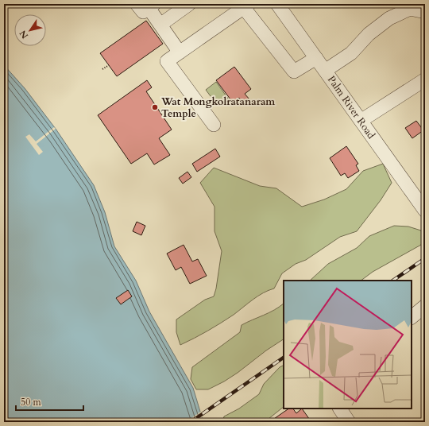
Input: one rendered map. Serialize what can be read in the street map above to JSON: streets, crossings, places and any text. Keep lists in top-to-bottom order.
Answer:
{
  "streets": {
    "street": ["Palm River Road"]
  },
  "places": ["Wat Mongkolratanaram Temple"],
  "scale_bar": "50 m",
  "north": "bottom left"
}
